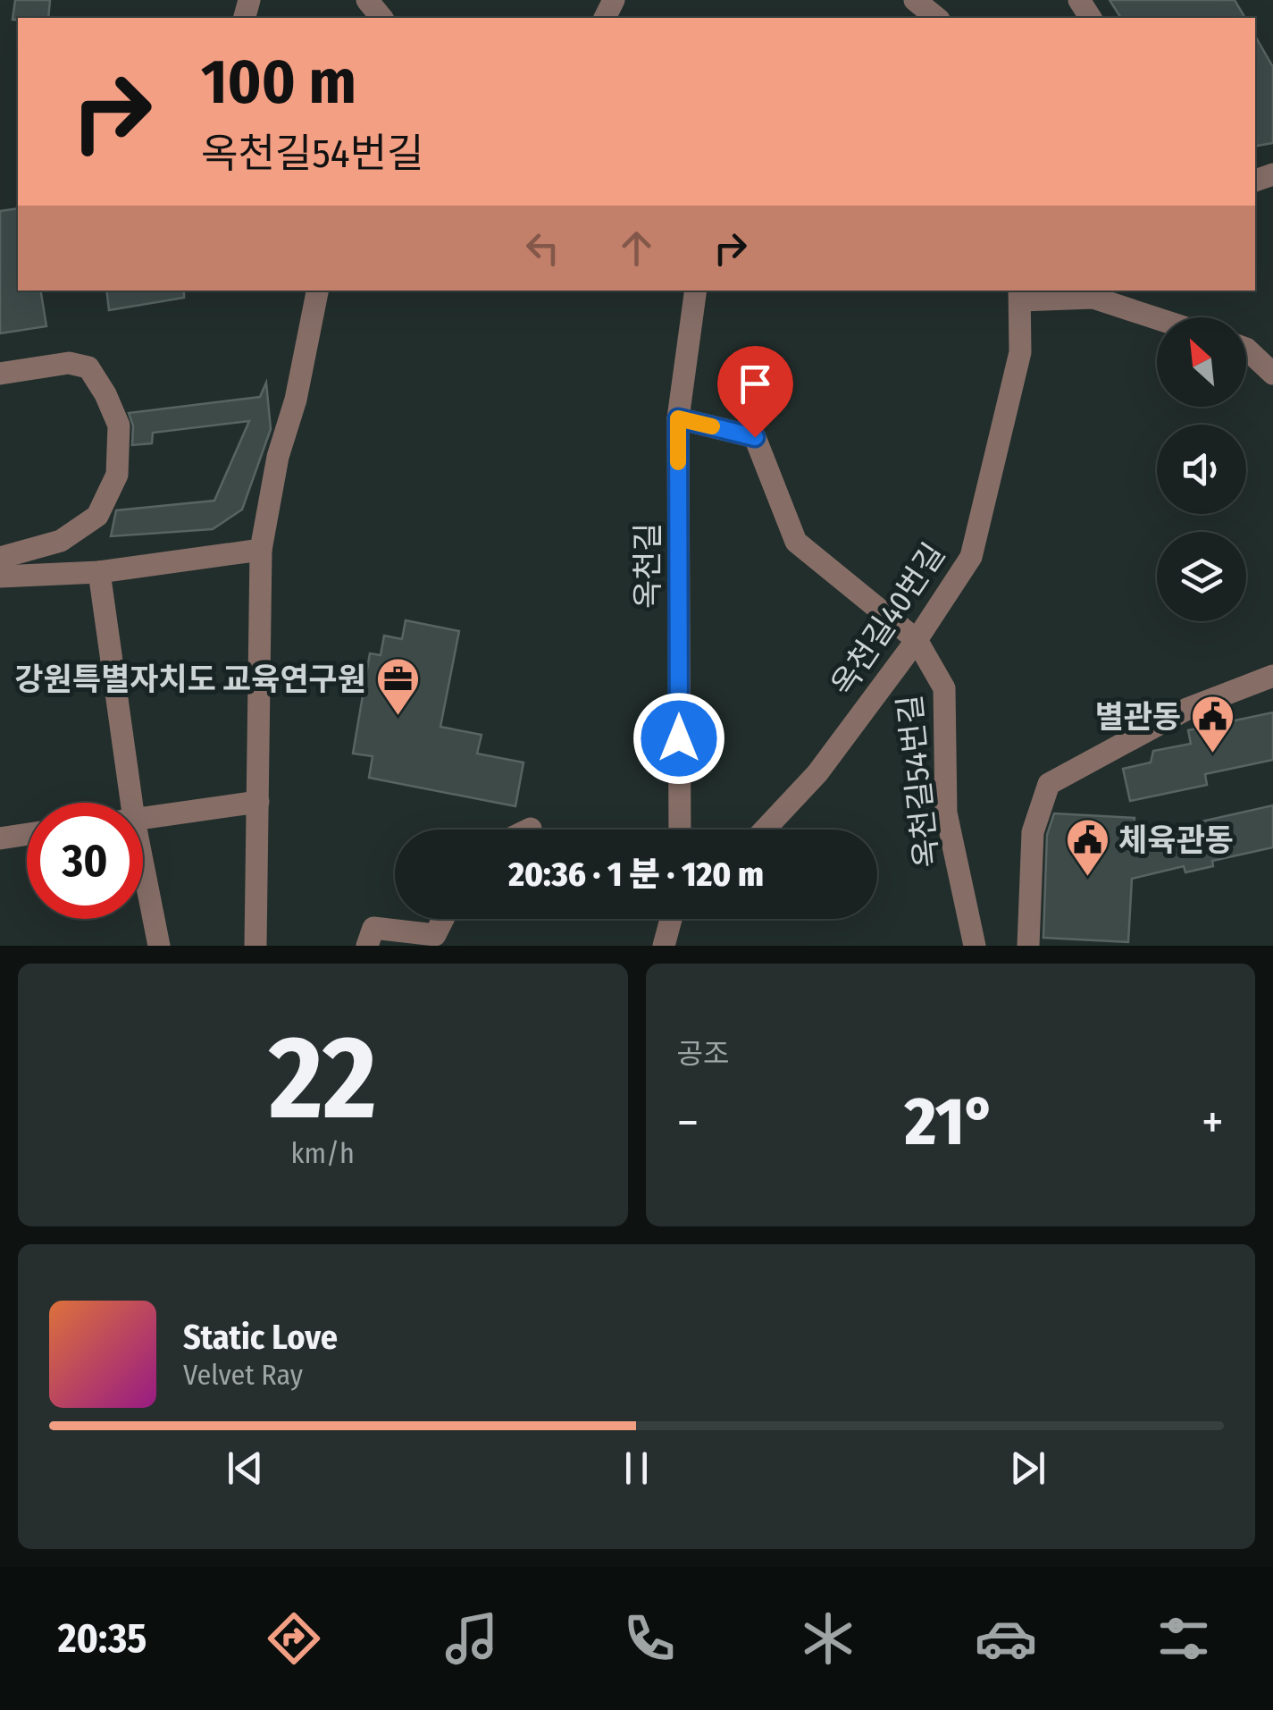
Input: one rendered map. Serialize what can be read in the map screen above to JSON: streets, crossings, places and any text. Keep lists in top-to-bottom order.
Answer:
{
  "streets": {
    "street": ["옥천길", "옥천길40번길", "옥천길54번길"]
  },
  "crossings": [
    ["옥천길", "옥천길54번길"],
    ["옥천길40번길", "옥천길54번길"]
  ],
  "places": {
    "office": ["강원특별자치도 교육연구원"],
    "public building": ["별관동", "체육관동"]
  },
  "north": "top left",
  "page": {
    "turn": ["100 m", "옥천길54번길"],
    "limit": "30",
    "trip": "20:36 · 1 분 · 120 m",
    "tile": [
      ["22", "km/h"],
      "공조"
    ],
    "heat": ["−", "21°", "+"],
    "song": ["Static Love", "Velvet Ray"],
    "tabs": "20:35"
  }
}
